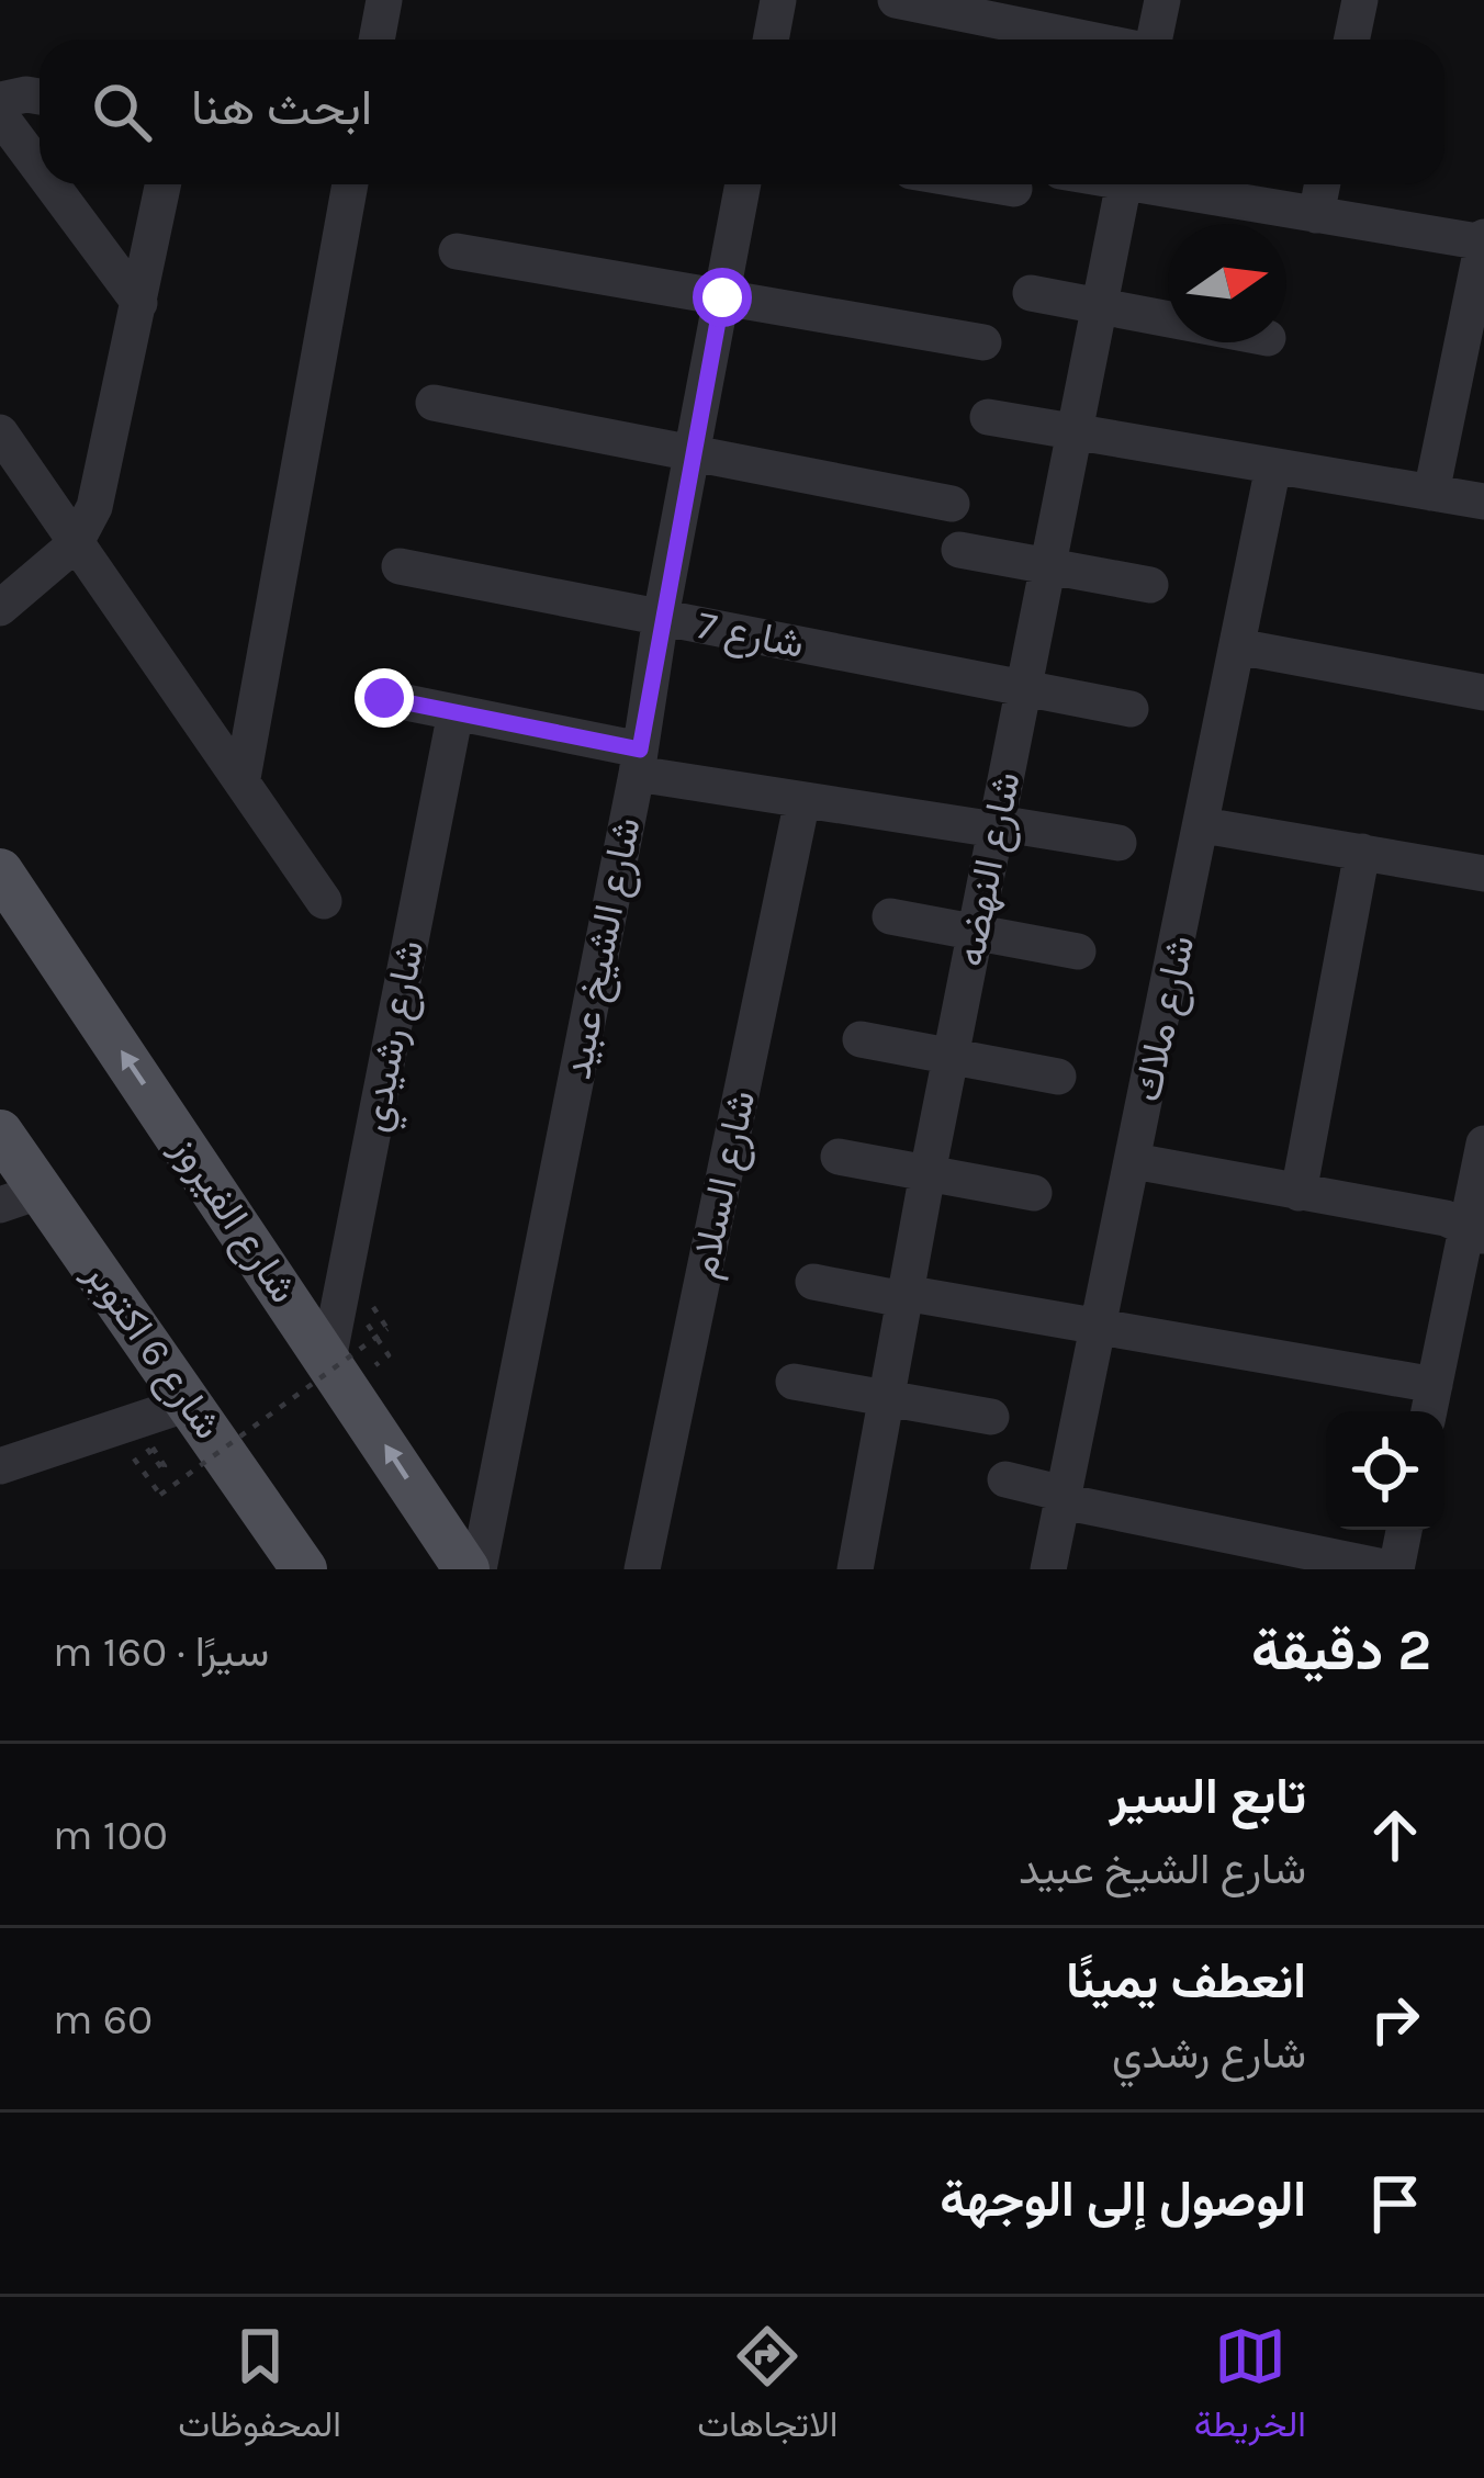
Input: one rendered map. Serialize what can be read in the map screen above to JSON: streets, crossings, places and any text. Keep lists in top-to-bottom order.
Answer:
{
  "streets": {
    "main road": ["شارع الفيروز", "شارع 6 اكتوبر"],
    "street": [
      "شارع 7",
      "شارع النهضه",
      "شارع الشيخ عبيد",
      "شارع ملاك",
      "شارع رشيدي",
      "شارع السلام"
    ]
  },
  "crossings": [
    ["شارع 7", "شارع النهضه"],
    ["شارع 7", "شارع الشيخ عبيد"],
    ["شارع رشيدي", "شارع الفيروز"]
  ],
  "one_way": ["شارع الفيروز"],
  "north": "right",
  "page": {
    "search": "ابحث هنا",
    "heading": ["2 دقيقة", "سيرًا · 160 m"],
    "list": [
      ["تابع السير", "شارع الشيخ عبيد", "100 m"],
      ["انعطف يمينًا", "شارع رشدي", "60 m"],
      "الوصول إلى الوجهة"
    ],
    "nav": ["الخريطة", "الاتجاهات", "المحفوظات"]
  }
}
